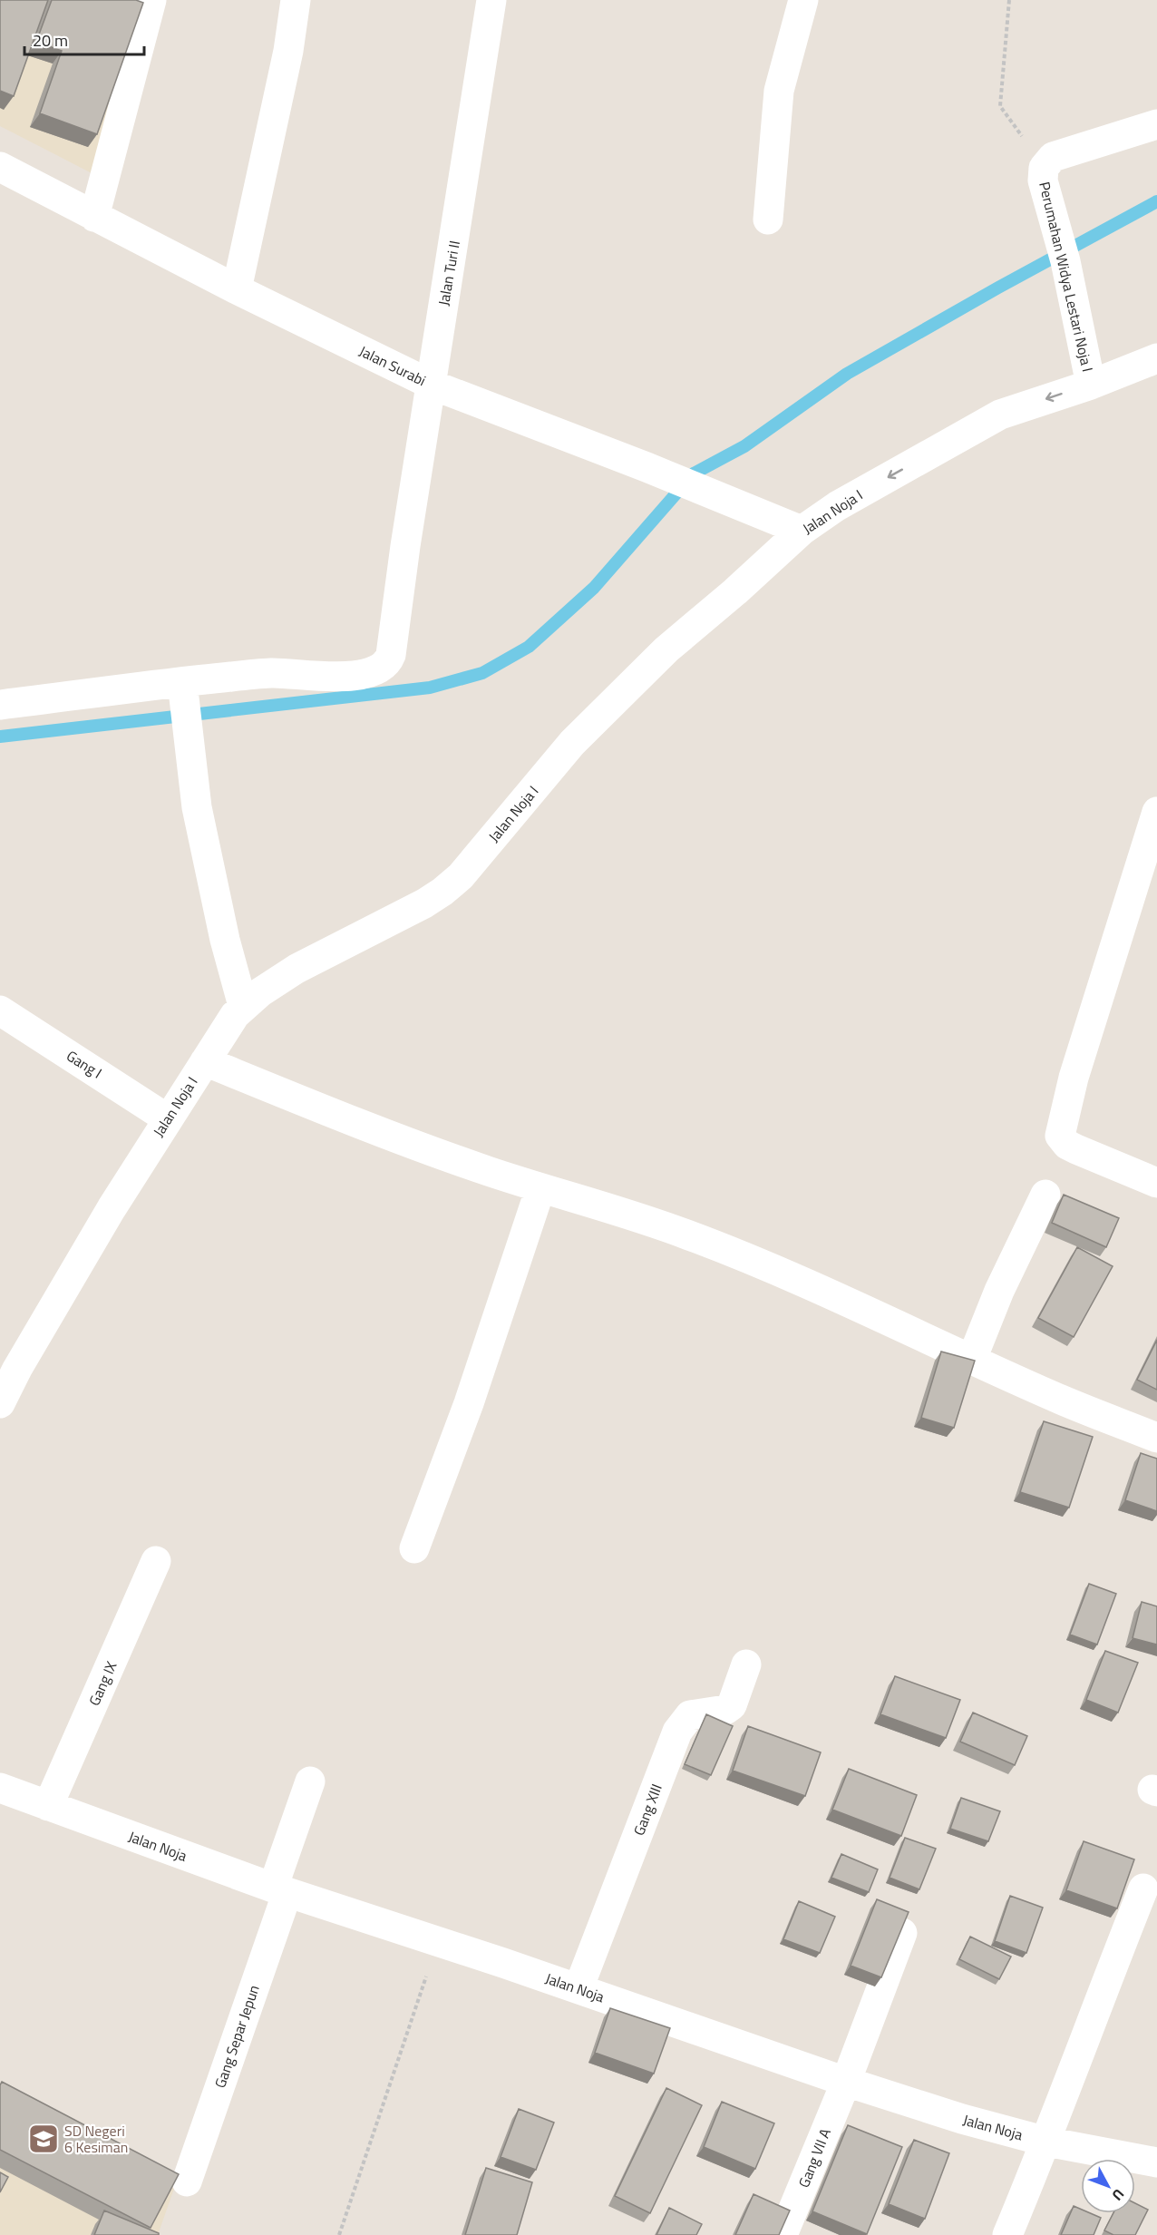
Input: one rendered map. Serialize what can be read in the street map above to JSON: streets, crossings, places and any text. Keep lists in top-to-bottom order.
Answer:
{
  "streets": {
    "street": [
      "Jalan Turi II",
      "Perumahan Widya Lestari Noja I",
      "Jalan Surabi",
      "Jalan Noja I",
      "Gang I",
      "Gang IX",
      "Gang XIII",
      "Jalan Noja",
      "Gang Separ Jepun",
      "Gang VII A"
    ]
  },
  "crossings": [
    ["Jalan Turi II", "Jalan Surabi"],
    ["Perumahan Widya Lestari Noja I", "Jalan Noja I"],
    ["Jalan Surabi", "Jalan Noja I"],
    ["Jalan Noja I", "Gang I"],
    ["Gang IX", "Jalan Noja"],
    ["Gang XIII", "Jalan Noja"],
    ["Jalan Noja", "Gang Separ Jepun"],
    ["Jalan Noja", "Gang VII A"]
  ],
  "places": {
    "school or university": ["SD Negeri 6 Kesiman"]
  },
  "scale_bar": "20 m",
  "north": "bottom right"
}
